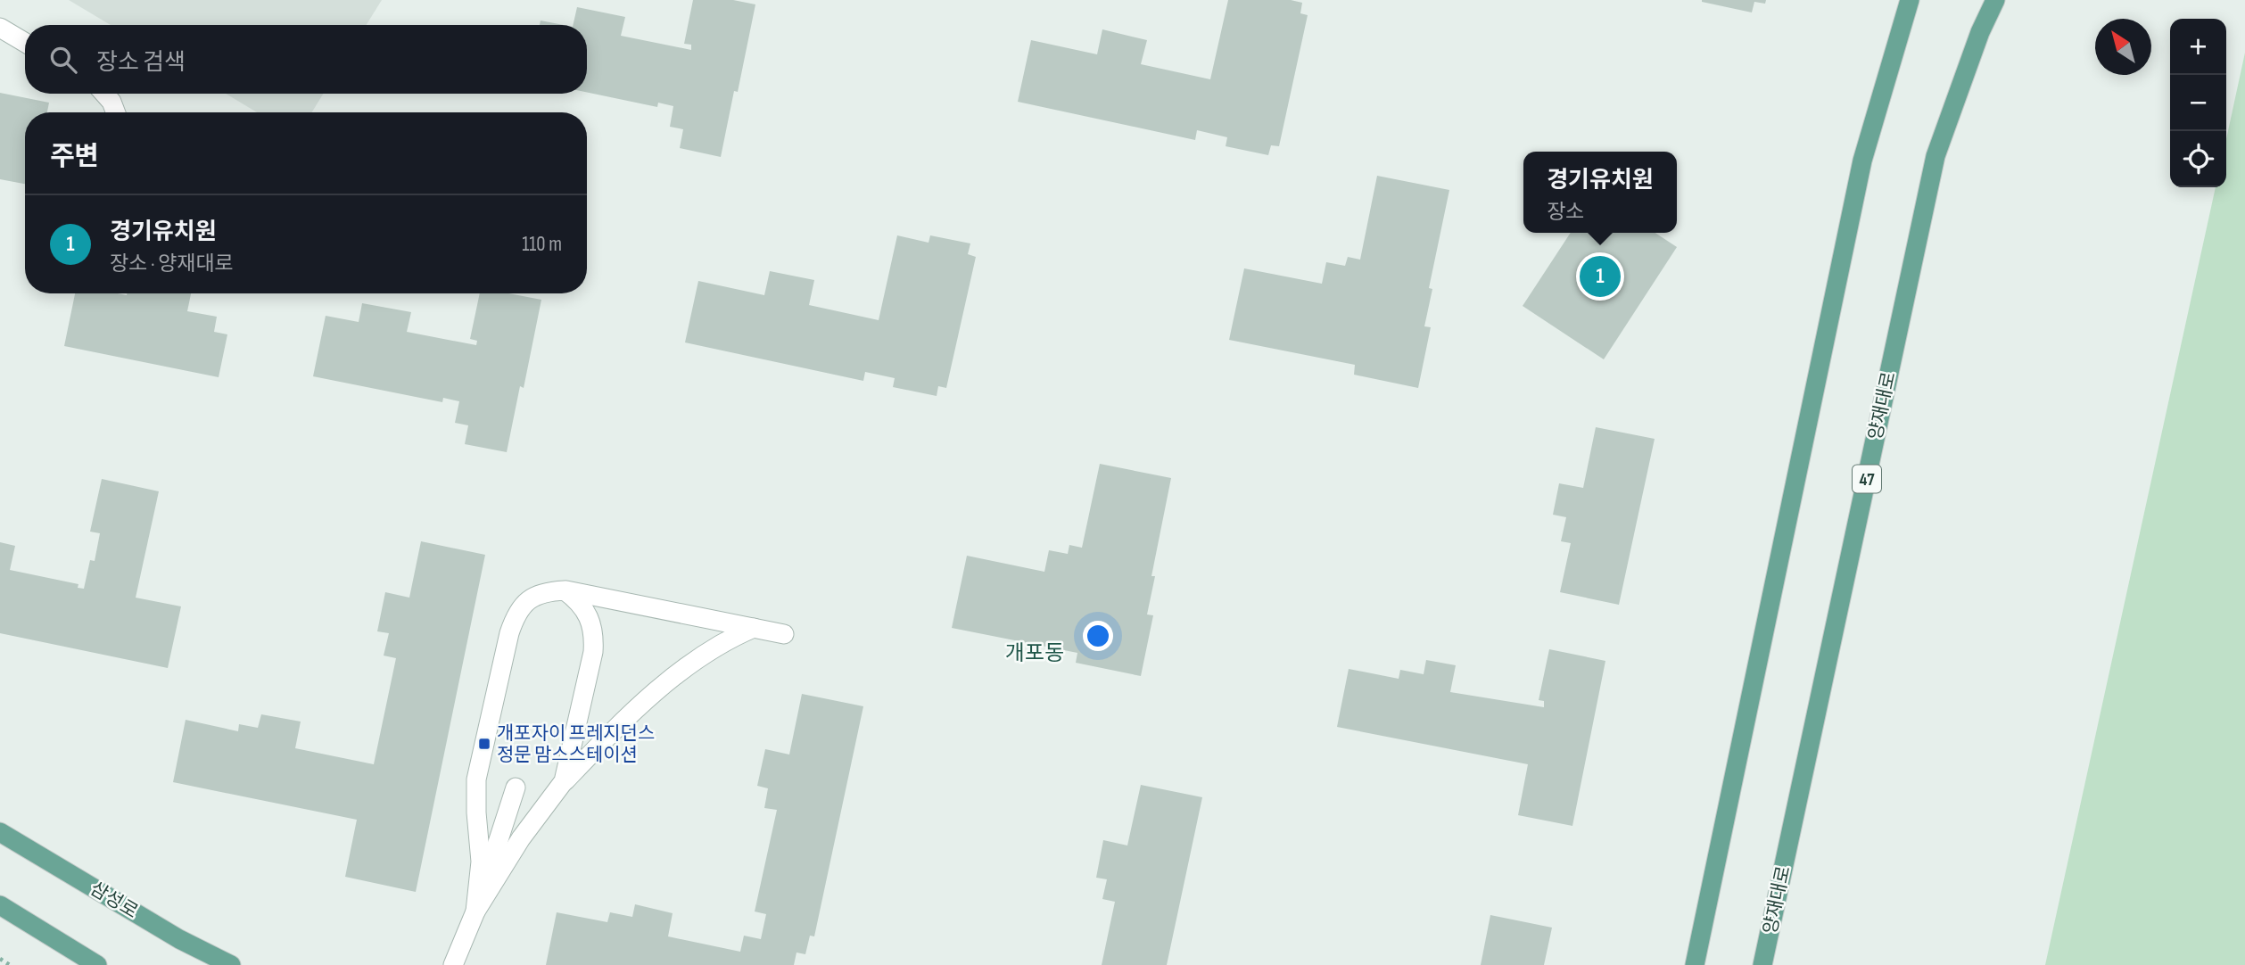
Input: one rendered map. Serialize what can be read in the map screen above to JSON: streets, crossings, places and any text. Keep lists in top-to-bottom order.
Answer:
{
  "streets": {
    "main road": ["양재대로", "47", "삼성로"]
  },
  "districts": ["개포동"],
  "places": {
    "transit": ["개포자이 프레지던스 정문 맘스스테이션"]
  },
  "north": "top left",
  "page": {
    "map_buttons": ["+", "−"],
    "search": "장소 검색",
    "heading": "주변",
    "popup": ["경기유치원", "장소"],
    "list": [
      {
        "mark": "1",
        "name": "경기유치원",
        "note": "장소 · 양재대로",
        "value": "110 m"
      }
    ],
    "pins": "1"
  }
}
